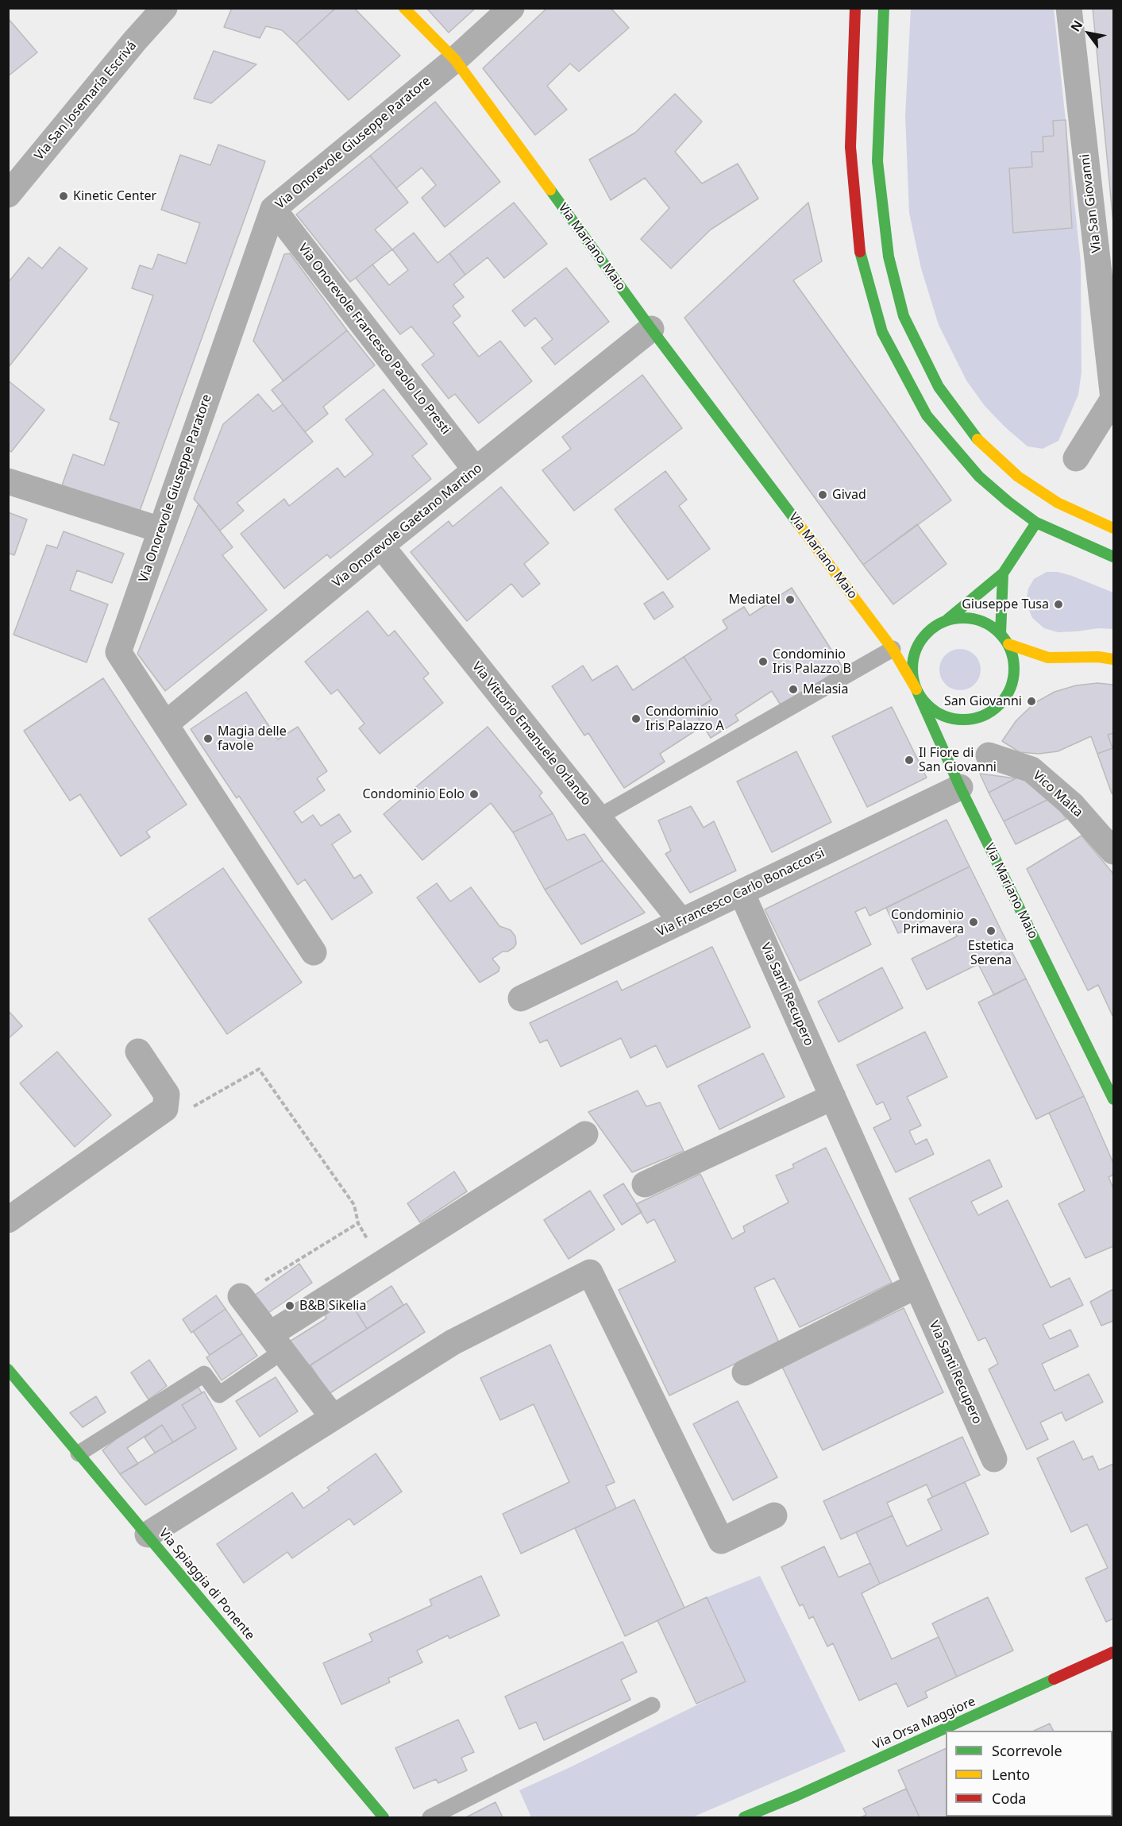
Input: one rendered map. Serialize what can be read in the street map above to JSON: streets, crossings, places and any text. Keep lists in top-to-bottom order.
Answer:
{
  "streets": {
    "street": [
      "Via San Josemaría Escrivá",
      "Via Onorevole Giuseppe Paratore",
      "Via San Giovanni",
      "Via Mariano Maio",
      "Via Onorevole Francesco Paolo Lo Presti",
      "Via Onorevole Gaetano Martino",
      "Via Vittorio Emanuele Orlando",
      "Vico Malta",
      "Via Francesco Carlo Bonaccorsi",
      "Via Santi Recupero",
      "Via Spiaggia di Ponente",
      "Via Orsa Maggiore"
    ]
  },
  "crossings": [
    ["Via Onorevole Giuseppe Paratore", "Via Mariano Maio"],
    ["Via Onorevole Giuseppe Paratore", "Via Onorevole Francesco Paolo Lo Presti"],
    ["Via Onorevole Giuseppe Paratore", "Via Onorevole Gaetano Martino"],
    ["Via Mariano Maio", "Via Onorevole Gaetano Martino"],
    ["Via Mariano Maio", "Via Francesco Carlo Bonaccorsi"],
    ["Via Onorevole Francesco Paolo Lo Presti", "Via Onorevole Gaetano Martino"],
    ["Via Onorevole Gaetano Martino", "Via Vittorio Emanuele Orlando"],
    ["Via Vittorio Emanuele Orlando", "Via Francesco Carlo Bonaccorsi"],
    ["Via Francesco Carlo Bonaccorsi", "Via Santi Recupero"]
  ],
  "places": [
    "Kinetic Center",
    "Givad",
    "Mediatel",
    "Giuseppe Tusa",
    "Condominio Iris Palazzo B",
    "Melasia",
    "San Giovanni",
    "Condominio Iris Palazzo A",
    "Magia delle favole",
    "Il Fiore di San Giovanni",
    "Condominio Eolo",
    "Condominio Primavera",
    "Estetica Serena",
    "B&B Sikelia"
  ],
  "legend": ["Scorrevole", "Lento", "Coda"],
  "north": "top left"
}
